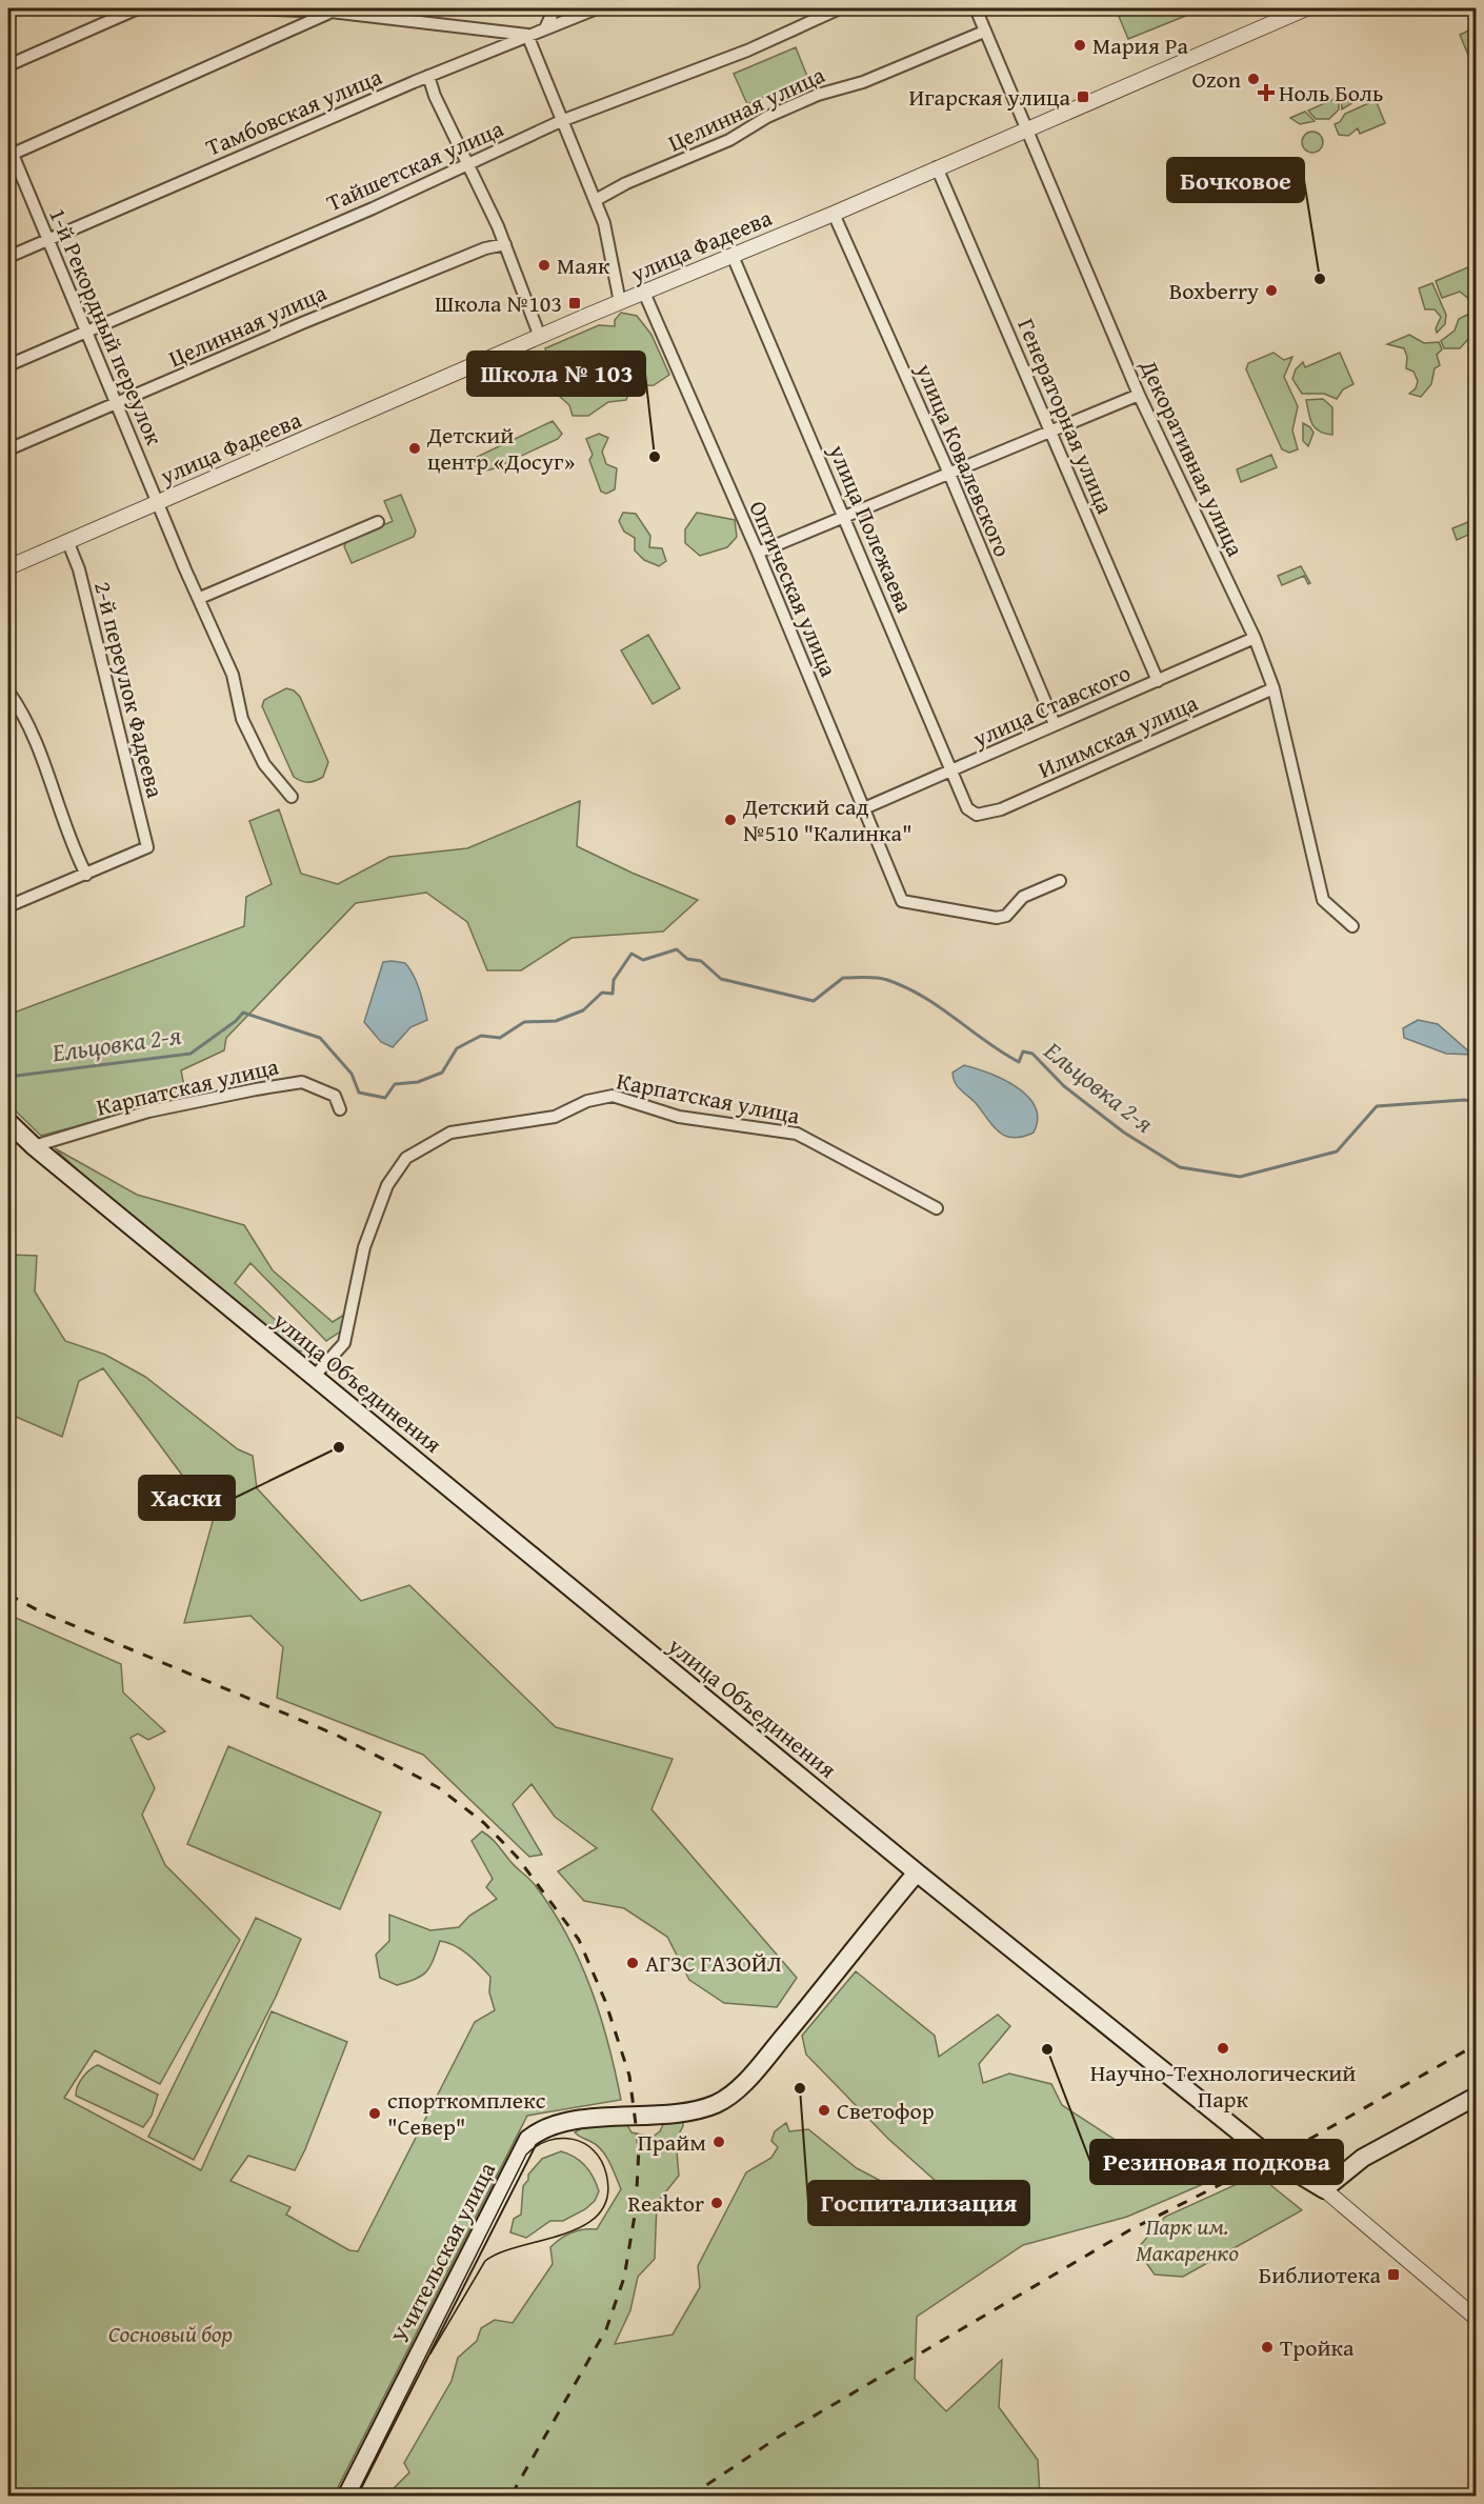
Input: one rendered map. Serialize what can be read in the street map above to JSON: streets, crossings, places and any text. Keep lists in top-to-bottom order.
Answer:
{
  "streets": {
    "main road": ["улица Объединения", "Учительская улица"],
    "street": [
      "Целинная улица",
      "Тамбовская улица",
      "Тайшетская улица",
      "улица Фадеева",
      "1-й Рекордный переулок",
      "Генераторная улица",
      "Декоративная улица",
      "улица Ковалевского",
      "улица Полежаева",
      "Оптическая улица",
      "2-й переулок Фадеева",
      "улица Ставского",
      "Илимская улица",
      "Карпатская улица"
    ]
  },
  "crossings": [
    ["Целинная улица", "1-й Рекордный переулок"],
    ["Целинная улица", "Декоративная улица"],
    ["Тамбовская улица", "1-й Рекордный переулок"],
    ["Тайшетская улица", "1-й Рекордный переулок"],
    ["улица Фадеева", "1-й Рекордный переулок"],
    ["улица Фадеева", "Генераторная улица"],
    ["улица Фадеева", "Декоративная улица"],
    ["улица Фадеева", "улица Ковалевского"],
    ["улица Фадеева", "улица Полежаева"],
    ["улица Фадеева", "Оптическая улица"],
    ["улица Фадеева", "2-й переулок Фадеева"],
    ["Генераторная улица", "улица Ставского"],
    ["Декоративная улица", "улица Ставского"],
    ["Декоративная улица", "Илимская улица"],
    ["улица Ковалевского", "улица Ставского"],
    ["улица Полежаева", "улица Ставского"],
    ["улица Полежаева", "Илимская улица"],
    ["Оптическая улица", "улица Ставского"],
    ["Карпатская улица", "улица Объединения"],
    ["улица Объединения", "Учительская улица"]
  ],
  "water": ["Ельцовка 2-я"],
  "parks": ["Парк им. Макаренко", "Сосновый бор"],
  "places": {
    "other": [
      "Мария Ра",
      "Ozon",
      "Маяк",
      "Бочковое",
      "Boxberry",
      "Детский центр «Досуг»",
      "Школа № 103",
      "Детский сад №510 \"Калинка\"",
      "Хаски",
      "АГЗС ГАЗОЙЛ",
      "Научно-Технологический Парк",
      "Резиновая подкова",
      "Госпитализация",
      "Светофор",
      "спорткомплекс \"Север\"",
      "Прайм",
      "Reaktor",
      "Тройка"
    ],
    "health": ["Ноль Боль"],
    "transit": ["Игарская улица", "Школа №103", "Библиотека"]
  }
}
